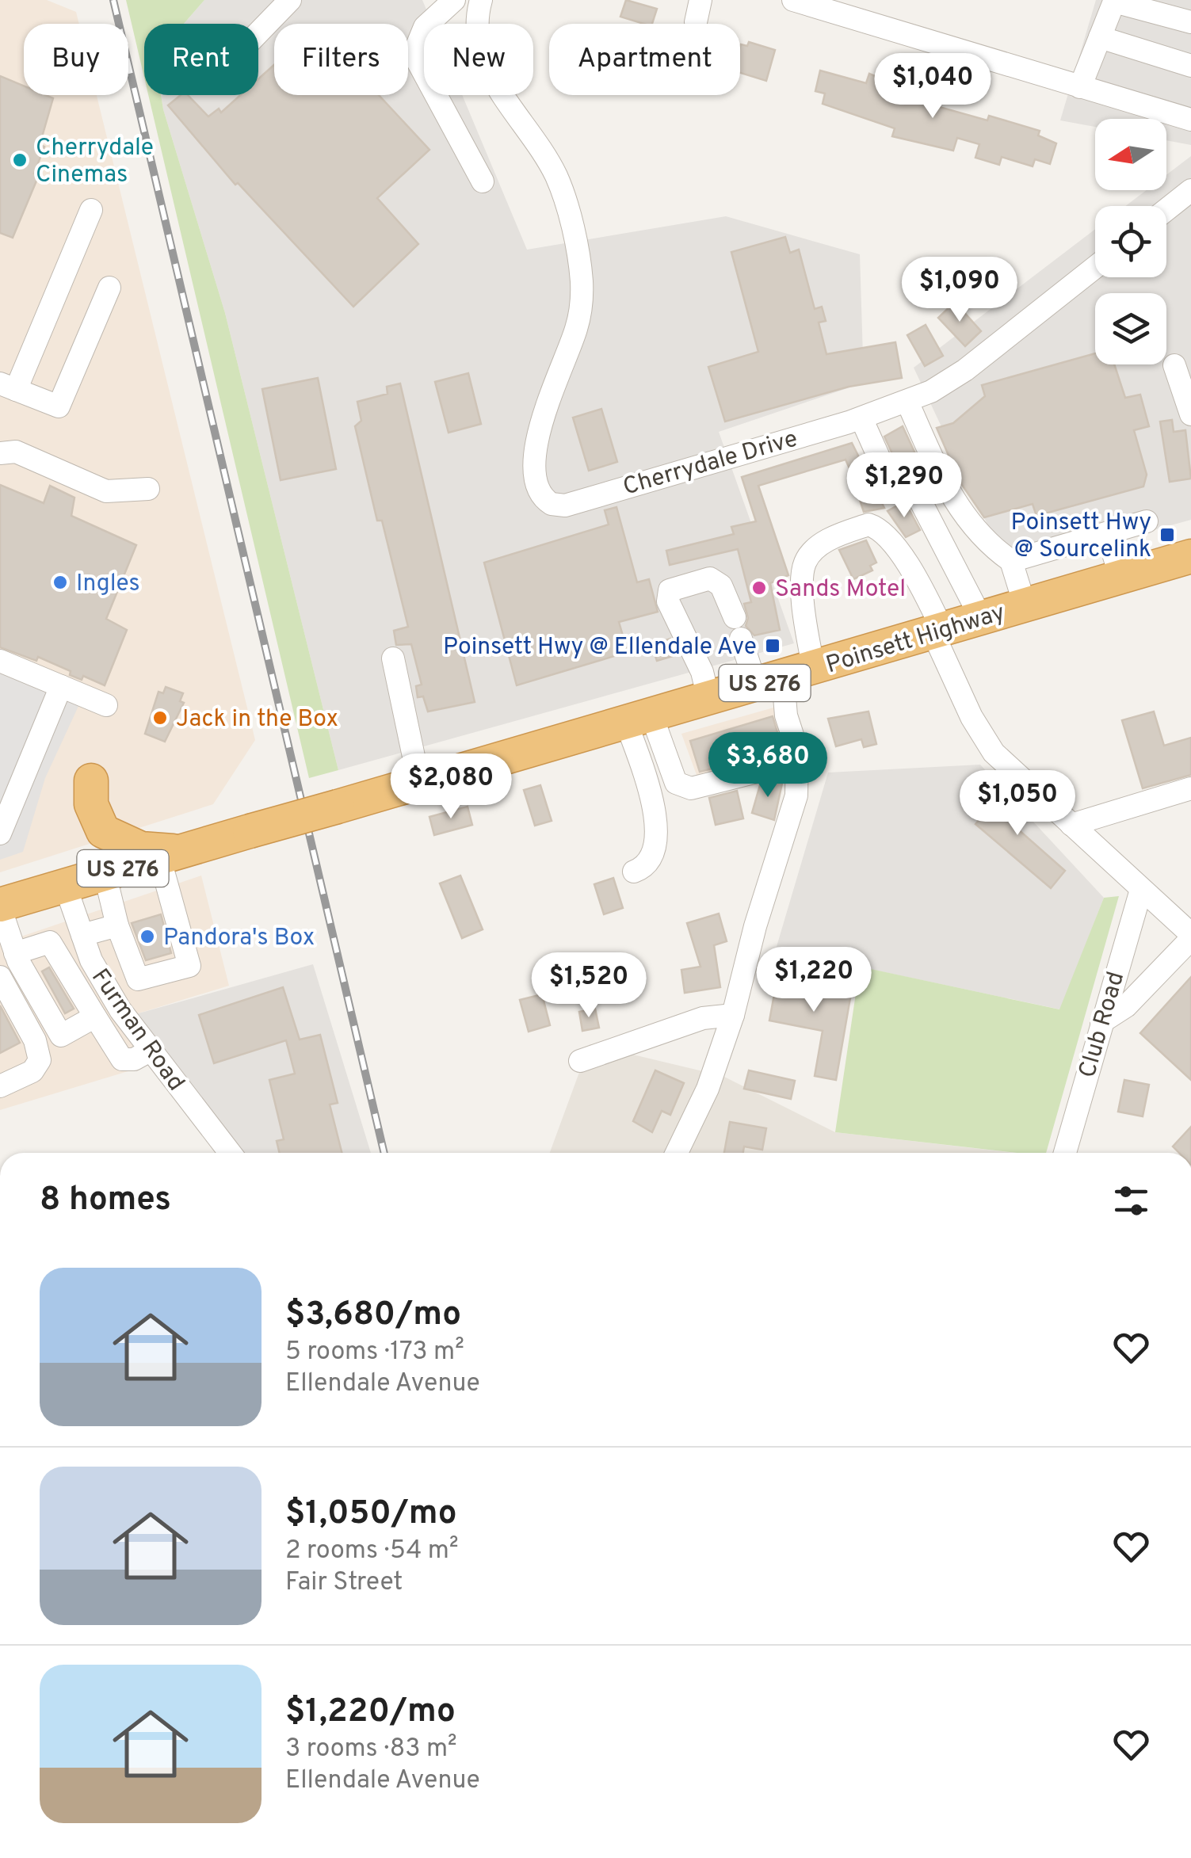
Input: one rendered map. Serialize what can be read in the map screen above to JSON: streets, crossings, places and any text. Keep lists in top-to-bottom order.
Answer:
{
  "streets": {
    "highway": ["Poinsett Highway", "US 276"],
    "street": ["Cherrydale Drive", "Club Road", "Furman Road"]
  },
  "crossings": [
    ["Poinsett Highway", "Furman Road"]
  ],
  "places": {
    "other": [
      "Cherrydale Cinemas",
      "Ingles",
      "Sands Motel",
      "Jack in the Box",
      "Pandora's Box"
    ],
    "transit": ["Poinsett Hwy @ Sourcelink", "Poinsett Hwy @ Ellendale Ave"]
  },
  "north": "left",
  "page": {
    "chip": [
      "Buy",
      "Rent",
      "Filters",
      "New",
      "Apartment"
    ],
    "price": [
      "$1,040",
      "$1,090",
      "$1,290",
      "$3,680",
      "$2,080",
      "$1,050",
      "$1,220",
      "$1,520"
    ],
    "heading": "8 homes",
    "list": [
      {
        "name": "$3,680/mo",
        "note": "5 rooms · 173 m² · Ellendale Avenue"
      },
      {
        "name": "$1,050/mo",
        "note": "2 rooms · 54 m² · Fair Street"
      },
      {
        "name": "$1,220/mo",
        "note": "3 rooms · 83 m² · Ellendale Avenue"
      }
    ]
  }
}
